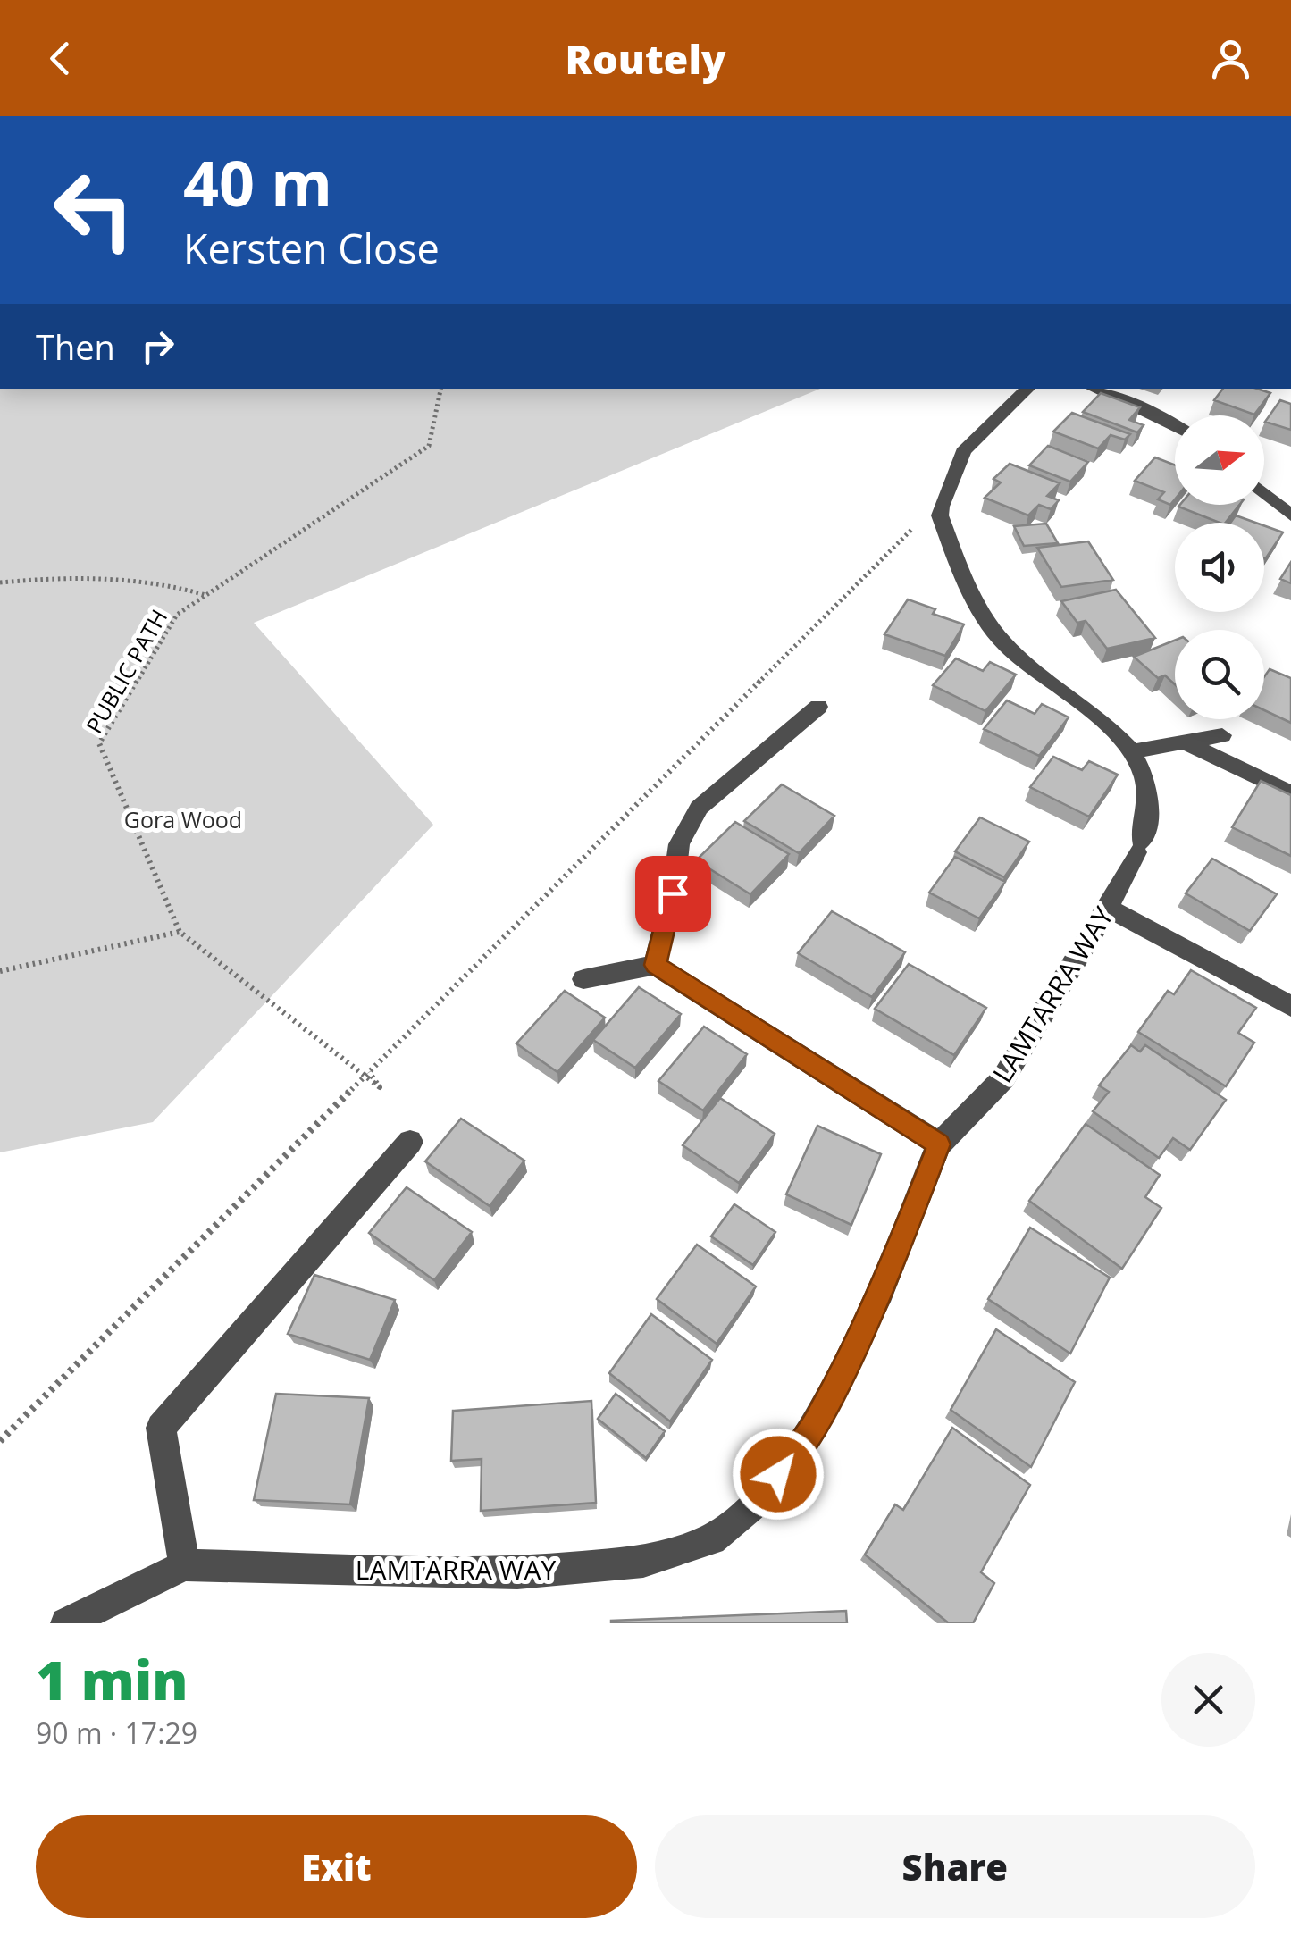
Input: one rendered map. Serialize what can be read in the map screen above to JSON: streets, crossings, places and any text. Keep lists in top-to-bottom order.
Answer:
{
  "streets": {
    "street": ["LAMTARRA WAY"],
    "path": ["PUBLIC PATH"]
  },
  "parks": ["Gora Wood"],
  "north": "right",
  "page": {
    "header": "Routely",
    "turn": ["40 m", "Kersten Close"],
    "then": "Then",
    "heading": ["1 min", "90 m · 17:29"],
    "buttons": ["Exit", "Share"]
  }
}
